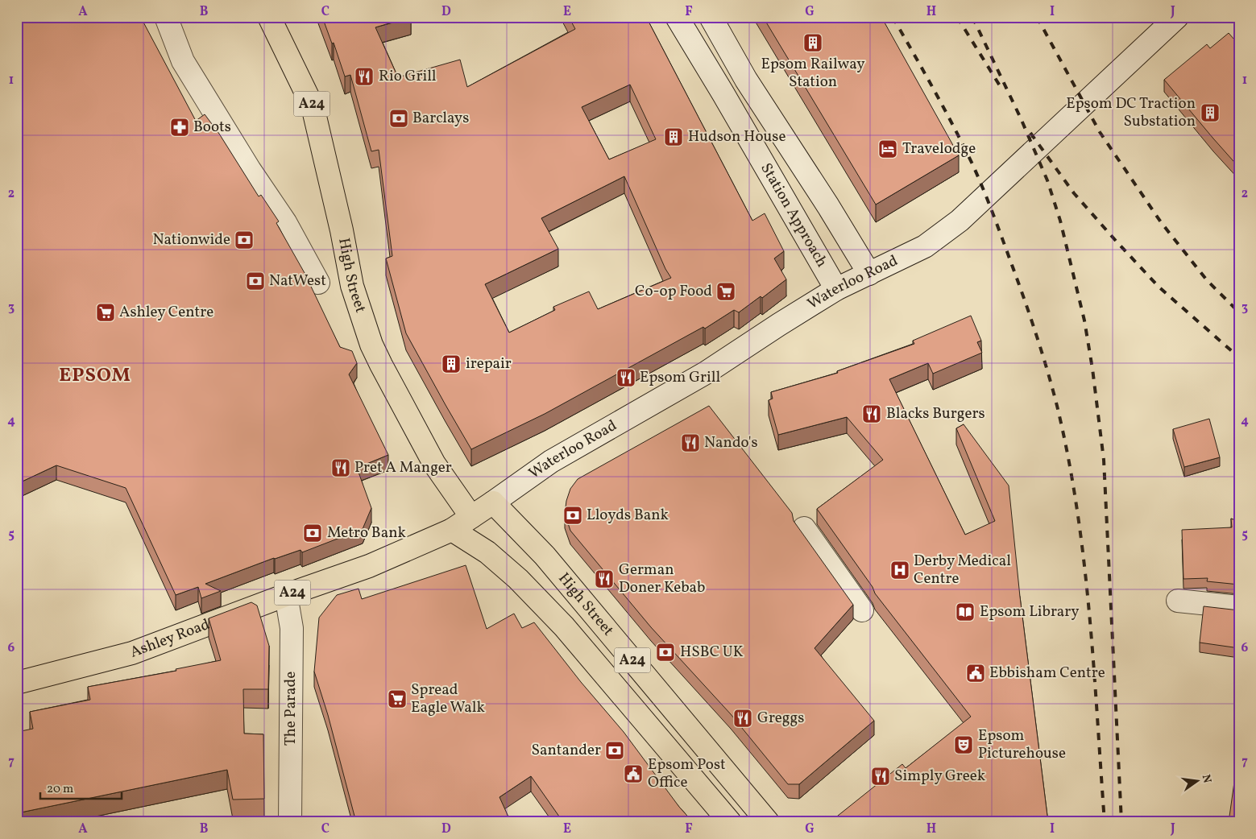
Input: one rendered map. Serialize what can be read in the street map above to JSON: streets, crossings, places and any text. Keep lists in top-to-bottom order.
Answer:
{
  "streets": {
    "highway": ["A24", "High Street", "Ashley Road"],
    "street": ["Station Approach", "Waterloo Road", "The Parade"]
  },
  "crossings": [
    ["Station Approach", "Waterloo Road"],
    ["High Street", "Waterloo Road"],
    ["High Street", "Ashley Road"],
    ["Waterloo Road", "Ashley Road"],
    ["Ashley Road", "The Parade"]
  ],
  "districts": ["EPSOM"],
  "places": {
    "building": [
      "Epsom Railway Station",
      "Epsom DC Traction Substation",
      "Hudson House",
      "irepair"
    ],
    "restaurant": [
      "Rio Grill",
      "Epsom Grill",
      "Blacks Burgers",
      "Nando's",
      "Pret A Manger",
      "German Doner Kebab",
      "Greggs",
      "Simply Greek"
    ],
    "bank": [
      "Barclays",
      "Nationwide",
      "NatWest",
      "Lloyds Bank",
      "Metro Bank",
      "HSBC UK",
      "Santander"
    ],
    "pharmacy": ["Boots"],
    "hotel": ["Travelodge"],
    "supermarket": ["Co-op Food", "Ashley Centre", "Spread Eagle Walk"],
    "hospital": ["Derby Medical Centre"],
    "library": ["Epsom Library"],
    "public building": ["Ebbisham Centre", "Epsom Post Office"],
    "theatre": ["Epsom Picturehouse"]
  },
  "scale_bar": "20 m",
  "north": "right",
  "grid": {
    "columns": [
      "A",
      "B",
      "C",
      "D",
      "E",
      "F",
      "G",
      "H",
      "I",
      "J"
    ],
    "rows": [
      "1",
      "2",
      "3",
      "4",
      "5",
      "6",
      "7"
    ]
  }
}
